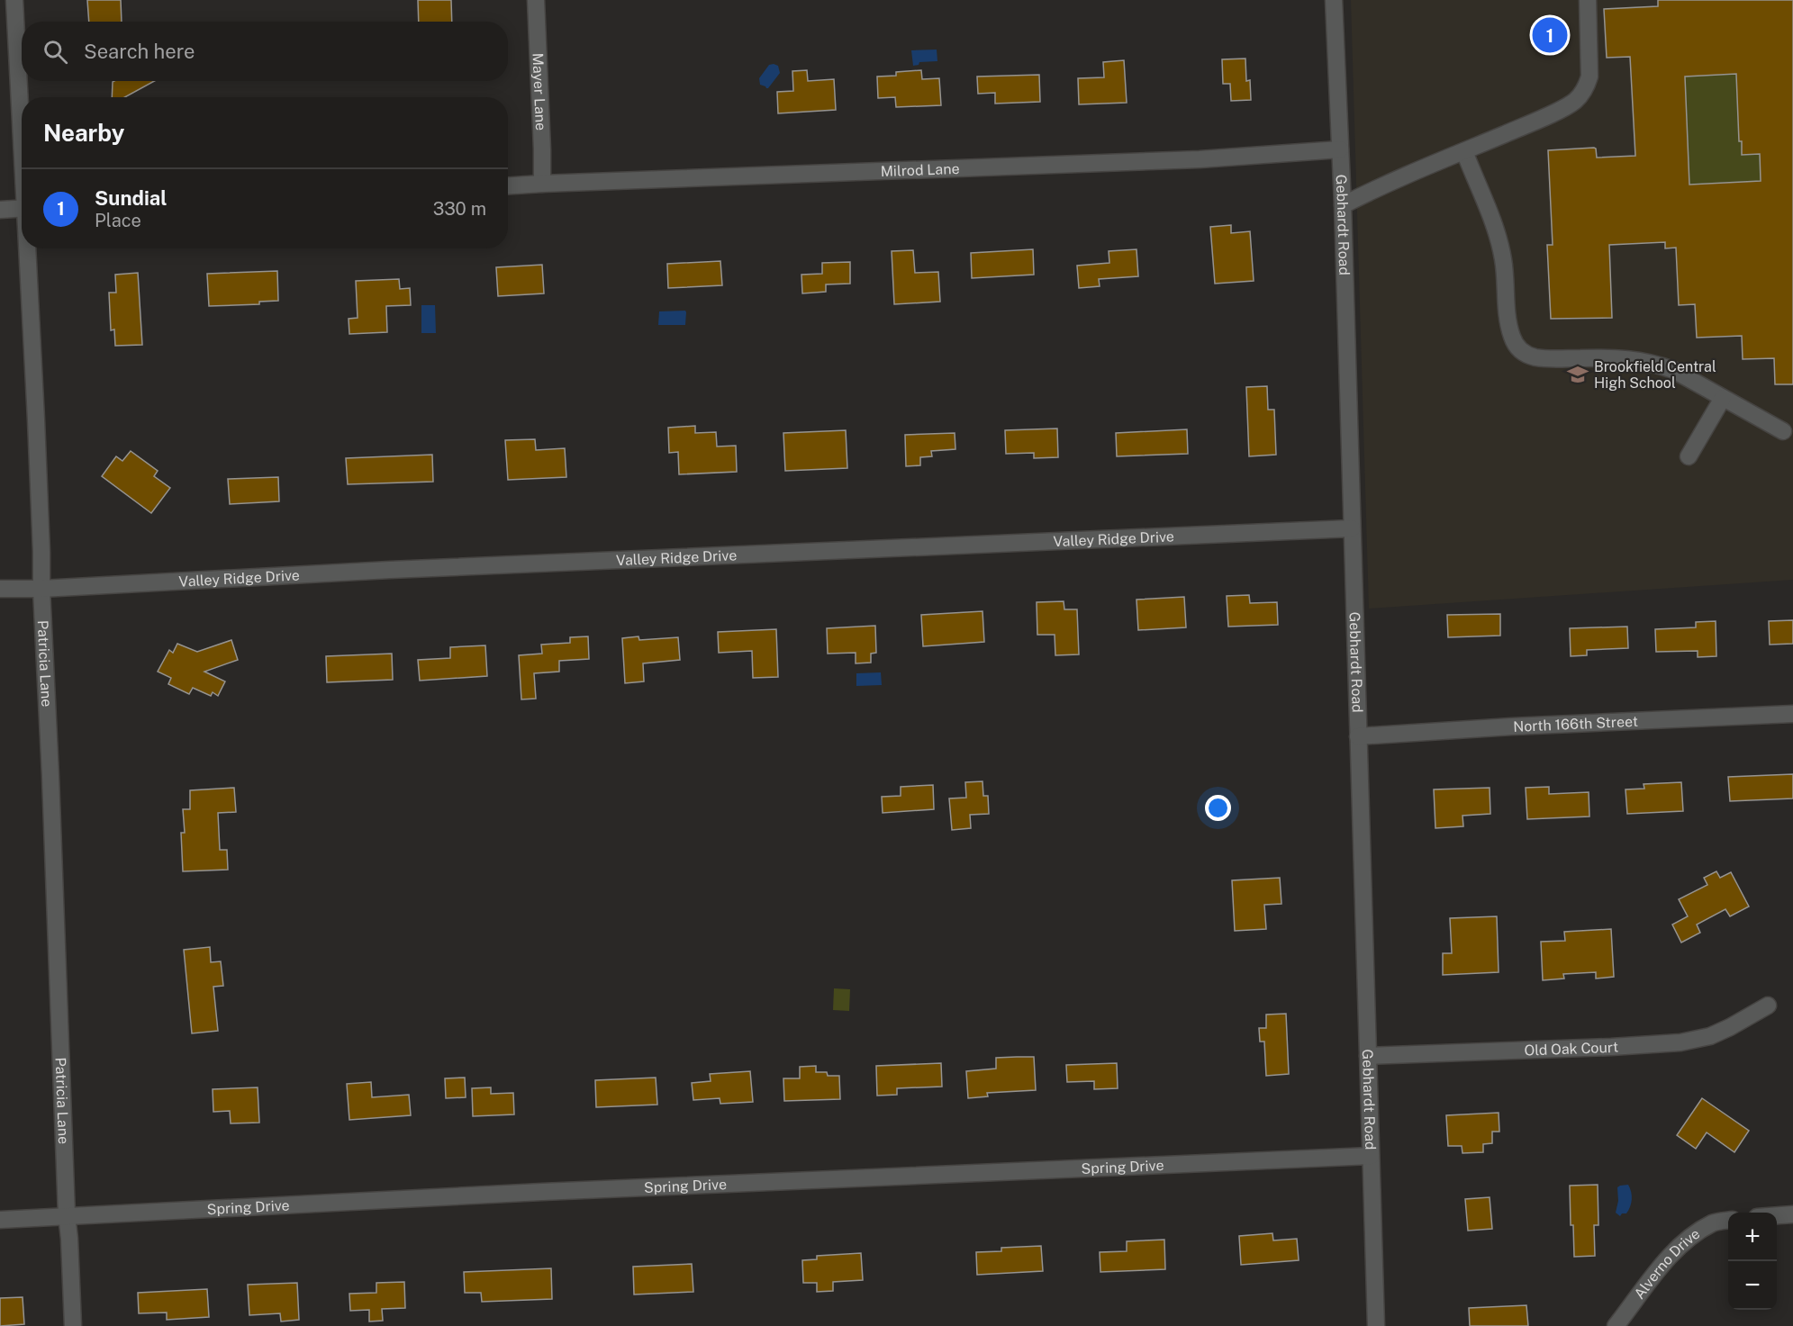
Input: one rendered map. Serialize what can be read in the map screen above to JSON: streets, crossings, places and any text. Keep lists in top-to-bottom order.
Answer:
{
  "streets": {
    "street": [
      "Mayer Lane",
      "Milrod Lane",
      "Gebhardt Road",
      "Valley Ridge Drive",
      "Patricia Lane",
      "North 166th Street",
      "Old Oak Court",
      "Spring Drive",
      "Alverno Drive"
    ]
  },
  "crossings": [
    ["Mayer Lane", "Milrod Lane"],
    ["Milrod Lane", "Gebhardt Road"],
    ["Gebhardt Road", "Valley Ridge Drive"],
    ["Gebhardt Road", "North 166th Street"],
    ["Gebhardt Road", "Old Oak Court"],
    ["Gebhardt Road", "Spring Drive"],
    ["Valley Ridge Drive", "Patricia Lane"],
    ["Patricia Lane", "Spring Drive"]
  ],
  "places": {
    "school or university": ["Brookfield Central High School"]
  },
  "page": {
    "pins": "1",
    "search": "Search here",
    "heading": "Nearby",
    "list": [
      {
        "mark": "1",
        "name": "Sundial",
        "note": "Place",
        "value": "330 m"
      }
    ],
    "map_buttons": ["+", "−"]
  }
}
